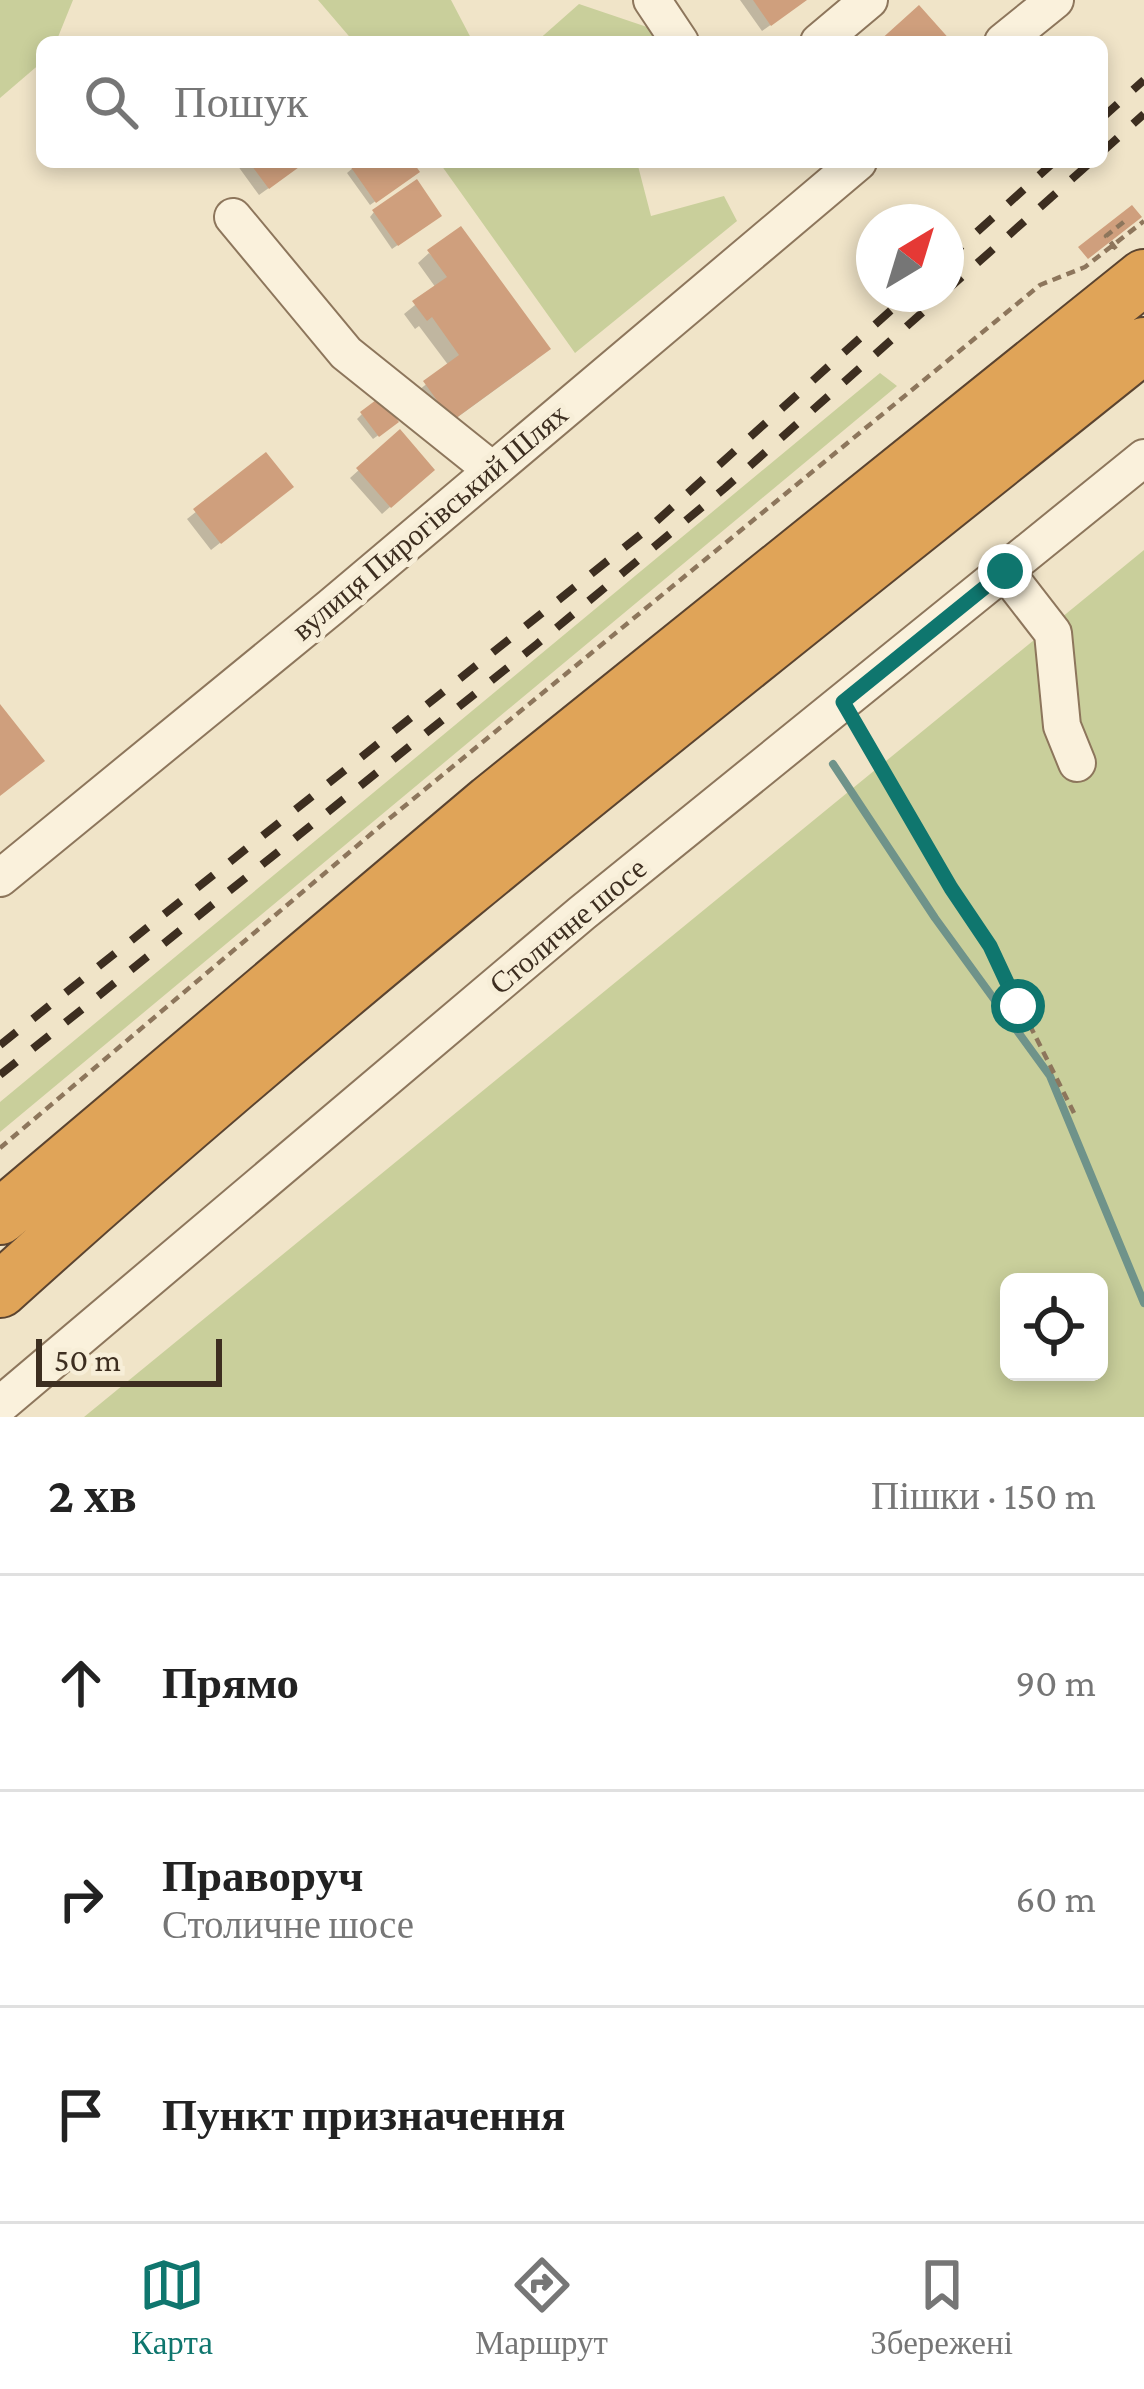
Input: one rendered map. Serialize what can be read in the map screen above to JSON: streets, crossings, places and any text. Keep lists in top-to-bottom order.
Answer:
{
  "streets": {
    "street": ["вулиця Пирогівський Шлях", "Столичне шосе"]
  },
  "scale_bar": "50 m",
  "north": "top right",
  "page": {
    "search": "Пошук",
    "scale": "50 m",
    "heading": ["2 хв", "Пішки · 150 m"],
    "list": [
      ["Прямо", "90 m"],
      ["Праворуч", "Столичне шосе", "60 m"],
      "Пункт призначення"
    ],
    "nav": ["Карта", "Маршрут", "Збережені"]
  }
}
